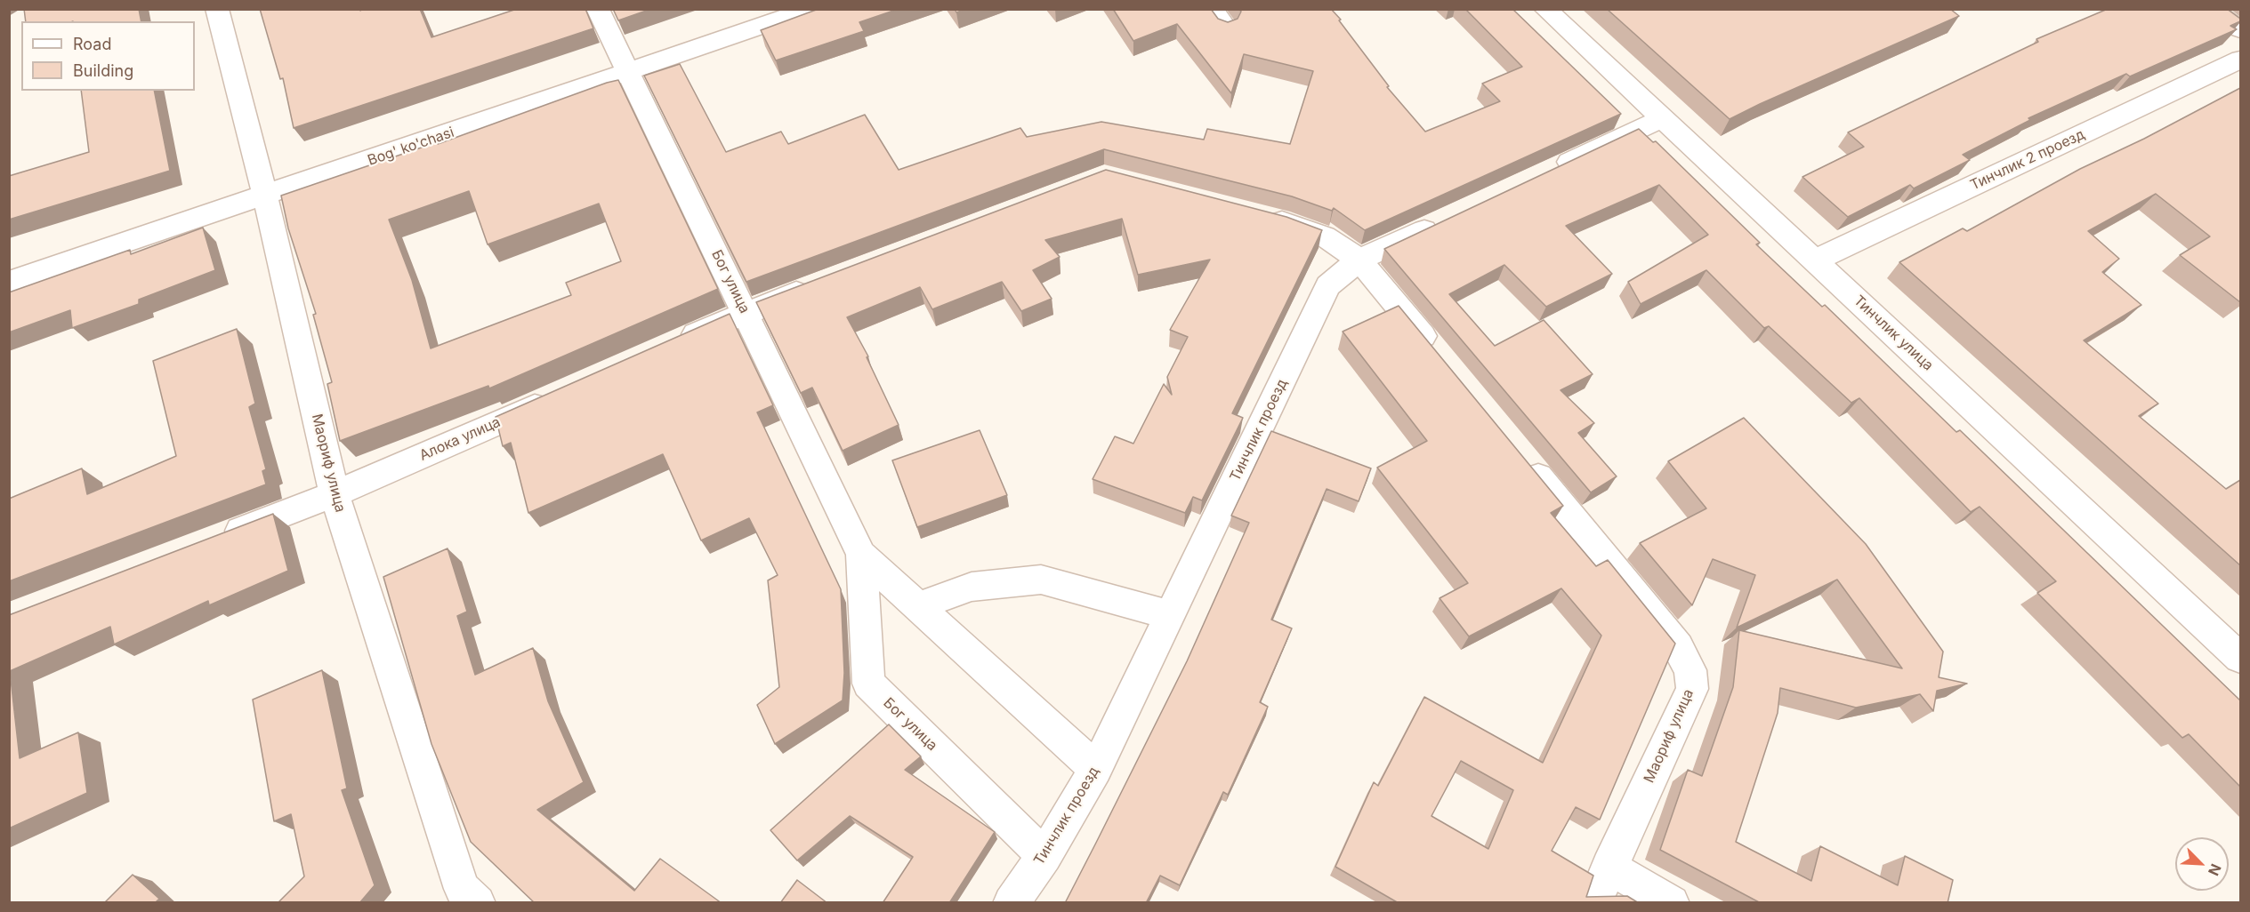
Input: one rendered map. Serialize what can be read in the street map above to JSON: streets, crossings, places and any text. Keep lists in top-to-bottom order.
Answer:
{
  "streets": {
    "street": [
      "Bog' ko'chasi",
      "Тинчлик 2 проезд",
      "Бог улица",
      "Тинчлик улица",
      "Тинчлик проезд",
      "Алока улица",
      "Маориф улица"
    ]
  },
  "crossings": [
    ["Bog' ko'chasi", "Бог улица"],
    ["Bog' ko'chasi", "Маориф улица"],
    ["Тинчлик 2 проезд", "Тинчлик улица"],
    ["Бог улица", "Тинчлик проезд"],
    ["Алока улица", "Маориф улица"]
  ],
  "legend": ["Road", "Building"],
  "north": "bottom right"
}
